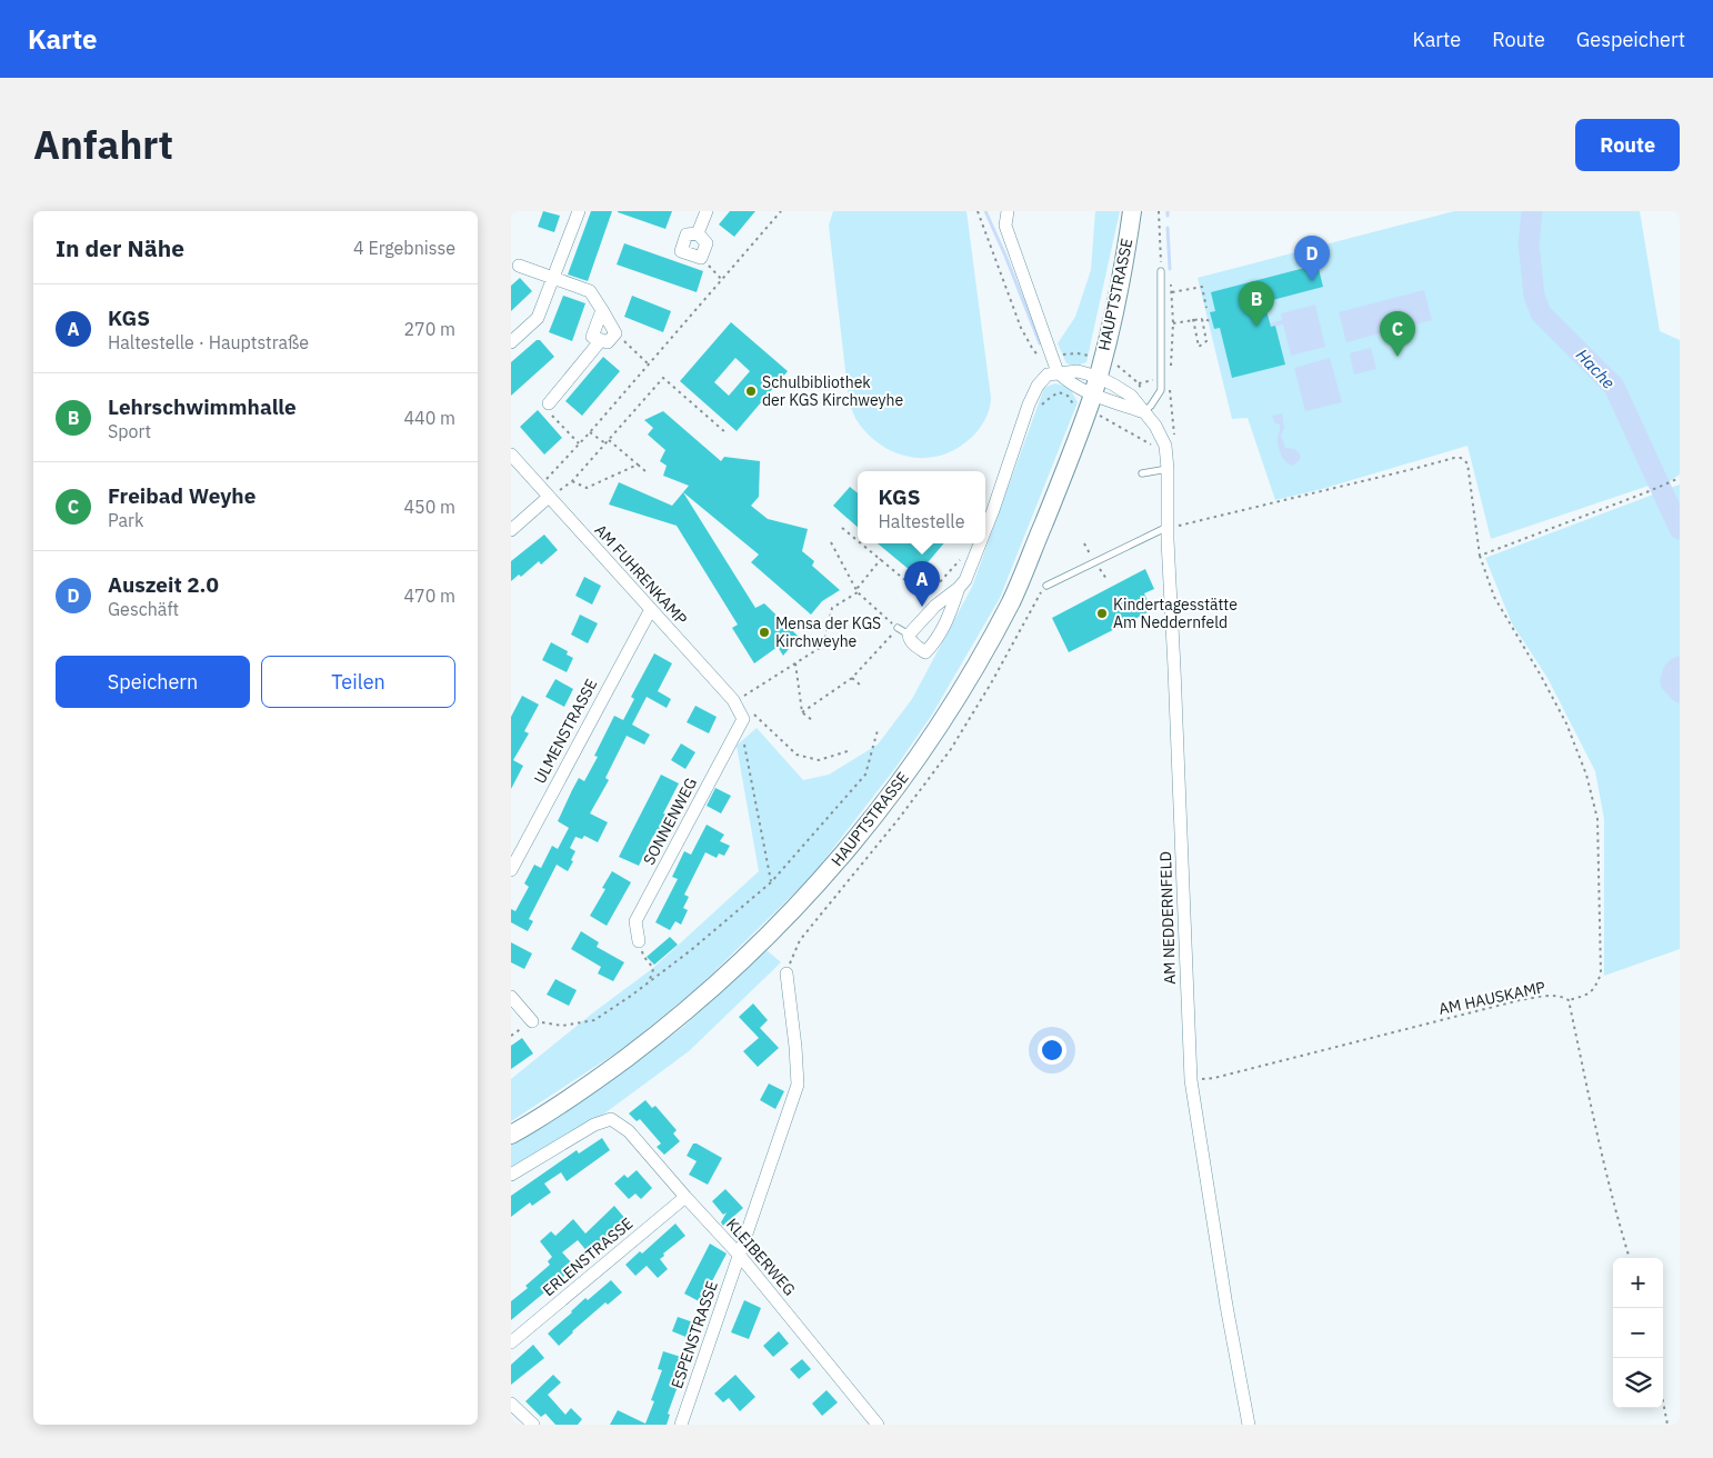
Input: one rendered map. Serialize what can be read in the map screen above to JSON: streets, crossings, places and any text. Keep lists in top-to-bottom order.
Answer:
{
  "streets": {
    "main road": ["HAUPTSTRASSE"],
    "street": [
      "AM FUHRENKAMP",
      "ULMENSTRASSE",
      "SONNENWEG",
      "AM NEDDERNFELD",
      "ERLENSTRASSE",
      "KLEIBERWEG",
      "ESPENSTRASSE"
    ],
    "path": ["AM HAUSKAMP"]
  },
  "crossings": [
    ["HAUPTSTRASSE", "AM NEDDERNFELD"],
    ["AM FUHRENKAMP", "ULMENSTRASSE"],
    ["AM FUHRENKAMP", "SONNENWEG"],
    ["AM NEDDERNFELD", "AM HAUSKAMP"],
    ["ERLENSTRASSE", "KLEIBERWEG"],
    ["KLEIBERWEG", "ESPENSTRASSE"]
  ],
  "water": ["Hache"],
  "places": ["Schulbibliothek der KGS Kirchweyhe", "Kindertagesstätte Am Neddernfeld", "Mensa der KGS Kirchweyhe"],
  "page": {
    "header": "Karte",
    "nav": ["Karte", "Route", "Gespeichert"],
    "title": "Anfahrt",
    "buttons": [
      "Route",
      ["Speichern", "Teilen"]
    ],
    "heading": ["In der Nähe", "4 Ergebnisse"],
    "pins": [
      "D",
      "B",
      "C",
      "A"
    ],
    "list": [
      {
        "mark": "A",
        "name": "KGS",
        "note": "Haltestelle · Hauptstraße",
        "value": "270 m"
      },
      {
        "mark": "B",
        "name": "Lehrschwimmhalle",
        "note": "Sport",
        "value": "440 m"
      },
      {
        "mark": "C",
        "name": "Freibad Weyhe",
        "note": "Park",
        "value": "450 m"
      },
      {
        "mark": "D",
        "name": "Auszeit 2.0",
        "note": "Geschäft",
        "value": "470 m"
      }
    ],
    "popup": ["KGS", "Haltestelle"],
    "map_buttons": ["+", "−"]
  }
}
